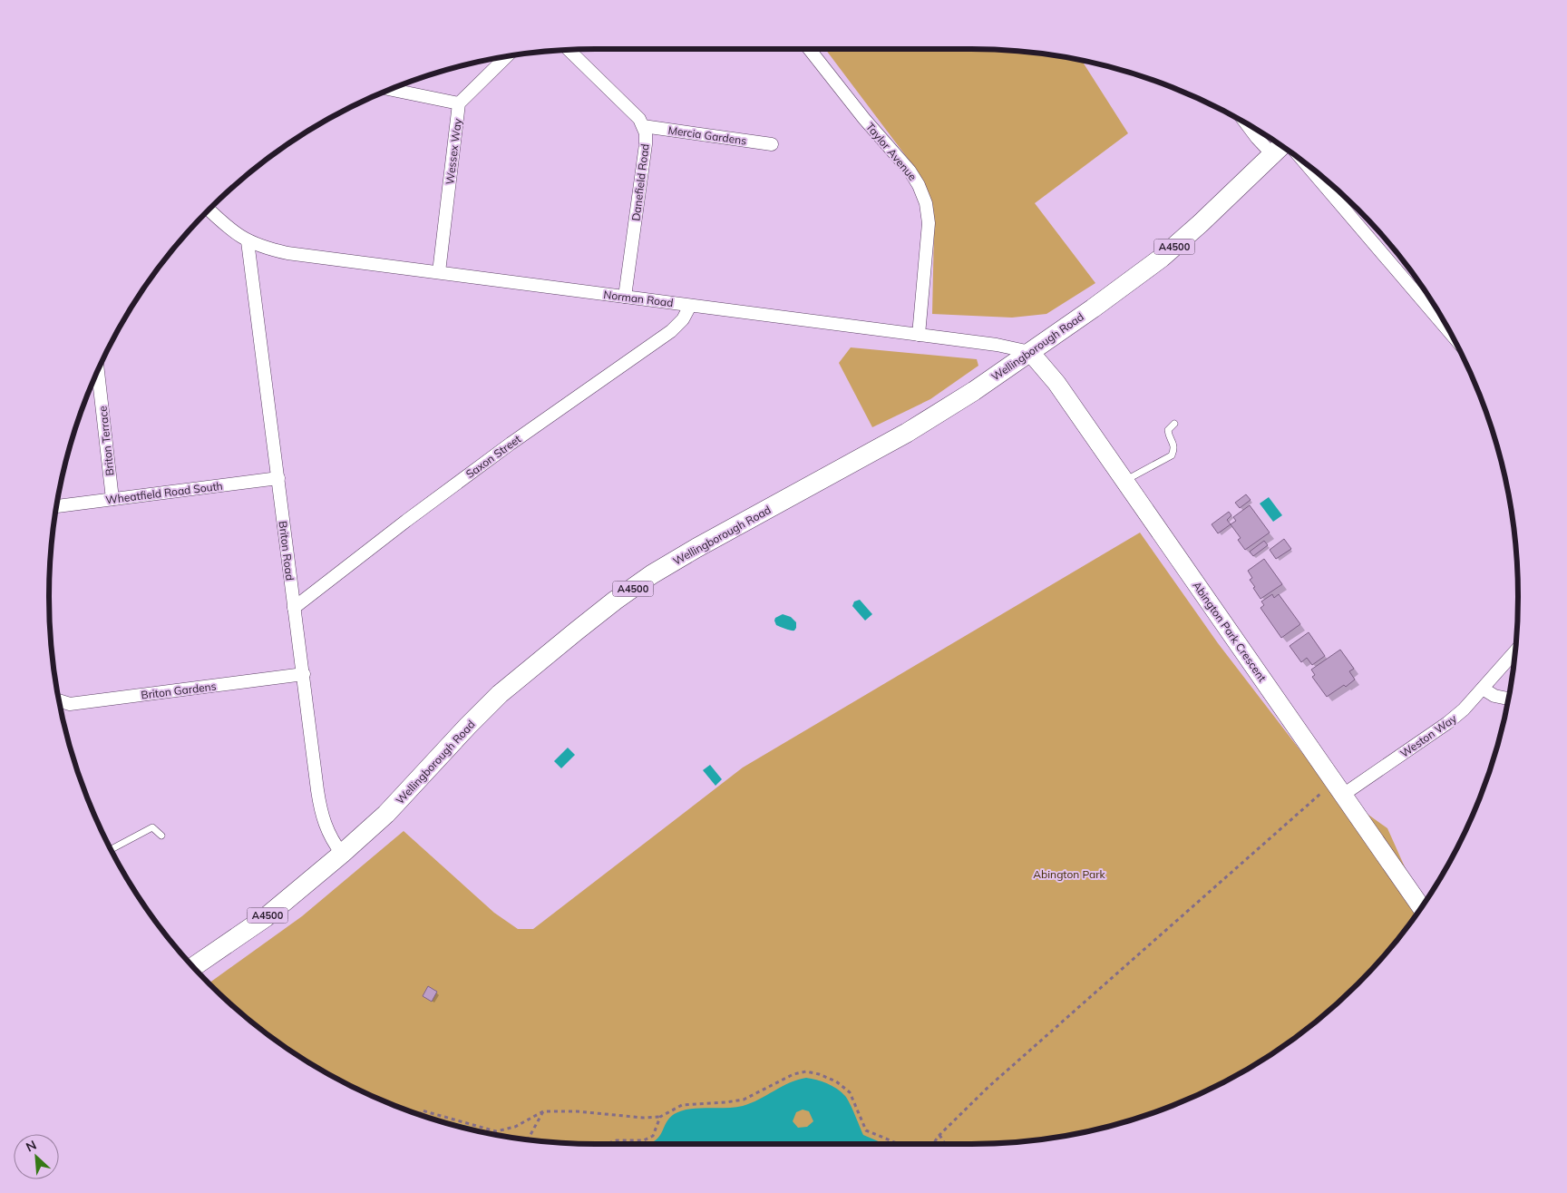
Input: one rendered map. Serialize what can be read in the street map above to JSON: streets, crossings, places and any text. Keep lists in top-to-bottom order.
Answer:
{
  "streets": {
    "main road": ["A4500", "Wellingborough Road"],
    "street": [
      "Mercia Gardens",
      "Wessex Way",
      "Taylor Avenue",
      "Danefield Road",
      "Norman Road",
      "Briton Terrace",
      "Saxon Street",
      "Wheatfield Road South",
      "Briton Road",
      "Abington Park Crescent",
      "Briton Gardens",
      "Weston Way"
    ]
  },
  "crossings": [
    ["Mercia Gardens", "Danefield Road"],
    ["Wessex Way", "Norman Road"],
    ["Taylor Avenue", "Norman Road"],
    ["Danefield Road", "Norman Road"],
    ["Norman Road", "Wellingborough Road"],
    ["Norman Road", "Saxon Street"],
    ["Norman Road", "Briton Road"],
    ["Norman Road", "Abington Park Crescent"],
    ["Wellingborough Road", "Briton Road"],
    ["Wellingborough Road", "Abington Park Crescent"],
    ["Briton Terrace", "Wheatfield Road South"],
    ["Saxon Street", "Briton Road"],
    ["Wheatfield Road South", "Briton Road"],
    ["Briton Road", "Briton Gardens"],
    ["Abington Park Crescent", "Weston Way"]
  ],
  "parks": ["Abington Park"],
  "north": "top left"
}
